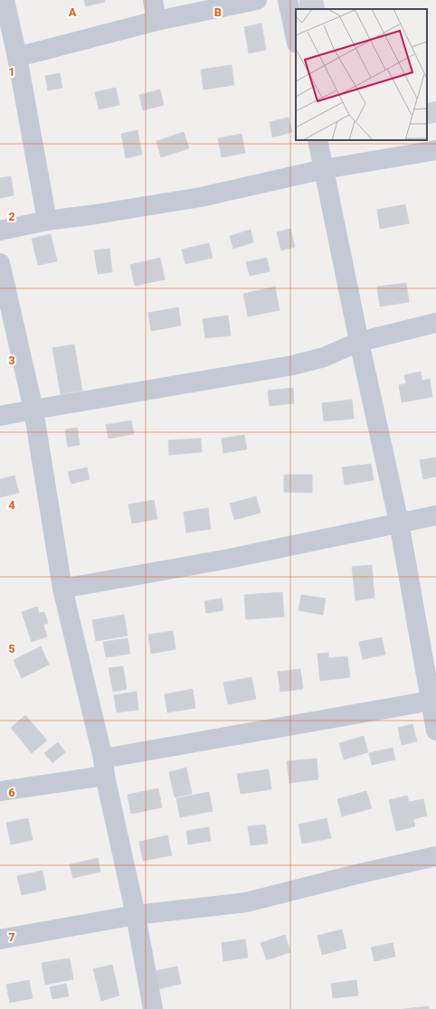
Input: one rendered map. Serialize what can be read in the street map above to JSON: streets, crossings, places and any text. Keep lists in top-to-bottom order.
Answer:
{
  "grid": {
    "columns": ["A", "B"],
    "rows": [
      "1",
      "2",
      "3",
      "4",
      "5",
      "6",
      "7"
    ]
  }
}
